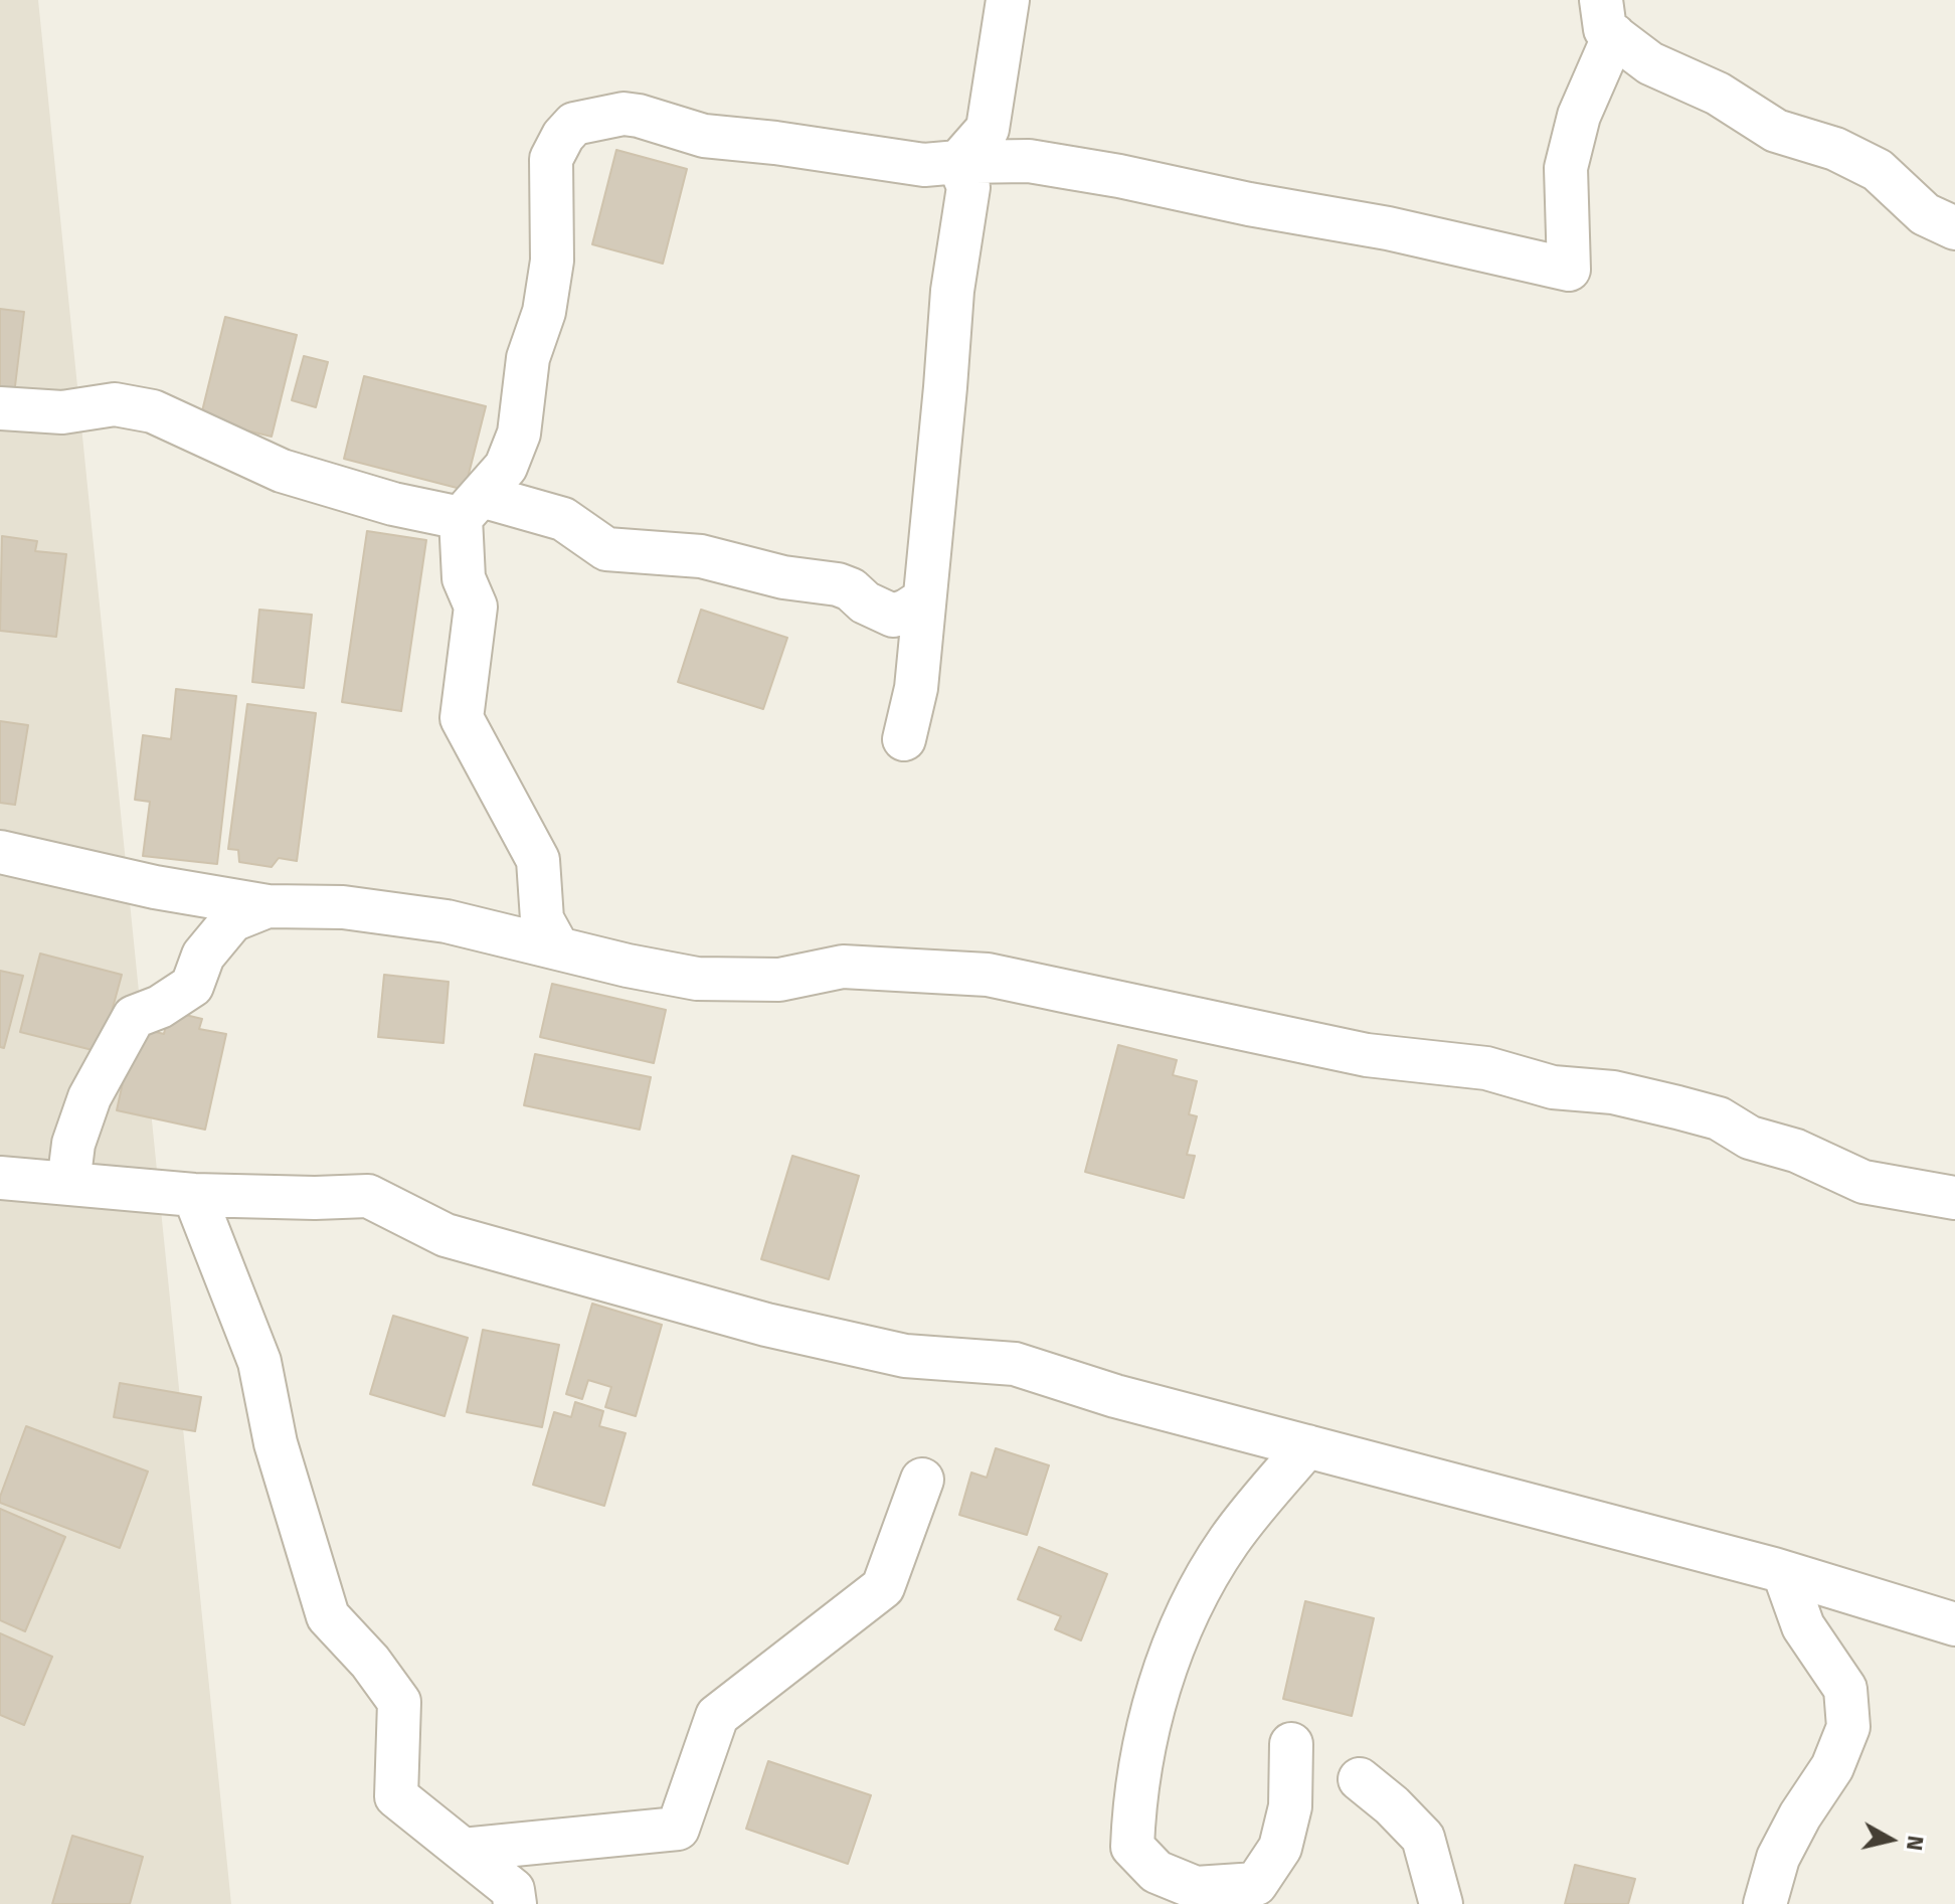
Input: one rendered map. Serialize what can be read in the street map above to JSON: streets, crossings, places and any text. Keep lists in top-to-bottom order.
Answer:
{
  "north": "right"
}
